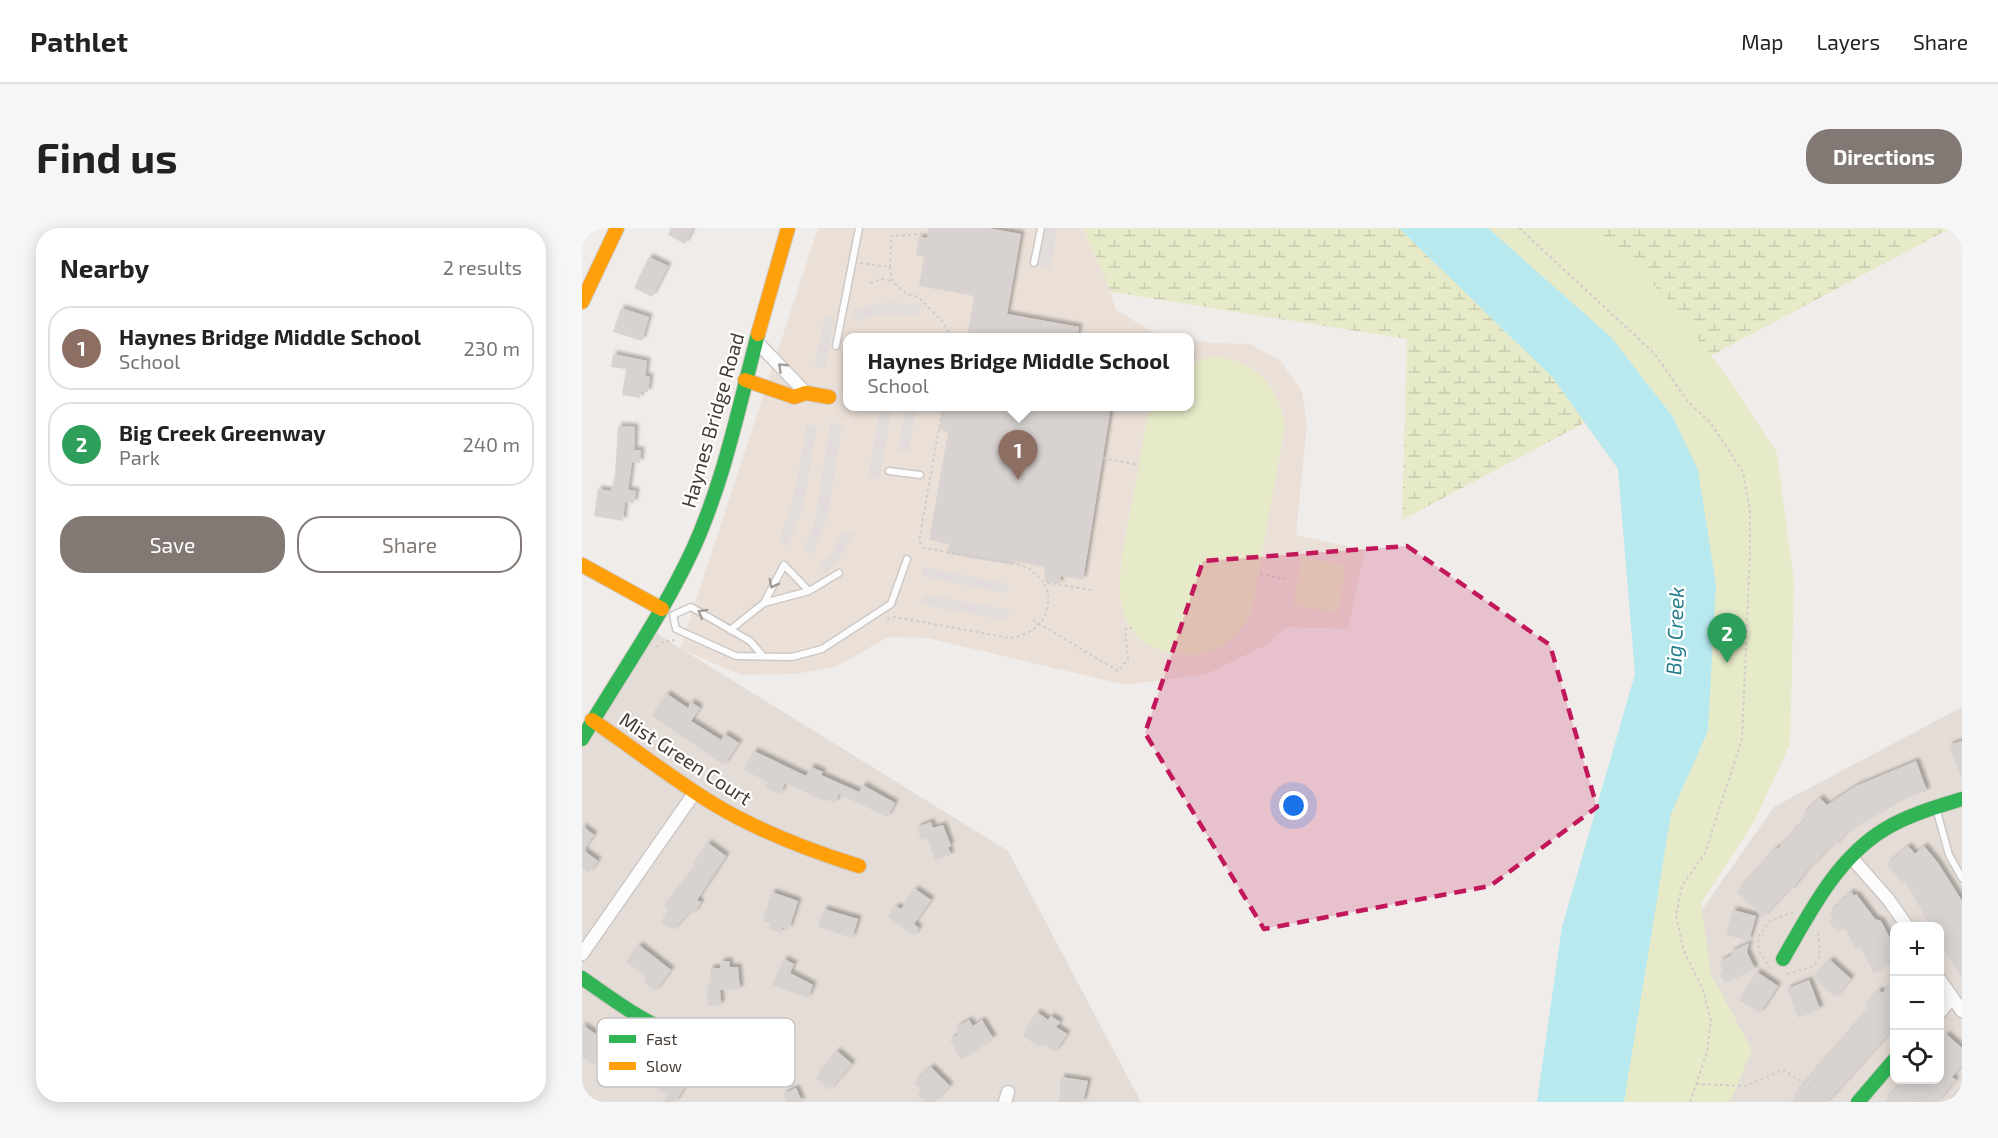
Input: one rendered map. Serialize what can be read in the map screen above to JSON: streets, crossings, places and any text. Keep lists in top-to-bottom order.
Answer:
{
  "streets": {
    "street": ["Haynes Bridge Road", "Mist Green Court"]
  },
  "crossings": [
    ["Haynes Bridge Road", "Mist Green Court"]
  ],
  "water": ["Big Creek"],
  "legend": ["Fast", "Slow"],
  "page": {
    "header": "Pathlet",
    "nav": ["Map", "Layers", "Share"],
    "buttons": [
      "Directions",
      ["Save", "Share"]
    ],
    "title": "Find us",
    "heading": ["Nearby", "2 results"],
    "list": [
      {
        "mark": "1",
        "name": "Haynes Bridge Middle School",
        "note": "School",
        "value": "230 m"
      },
      {
        "mark": "2",
        "name": "Big Creek Greenway",
        "note": "Park",
        "value": "240 m"
      }
    ],
    "popup": ["Haynes Bridge Middle School", "School"],
    "pins": ["1", "2"],
    "map_buttons": ["+", "−"]
  }
}
